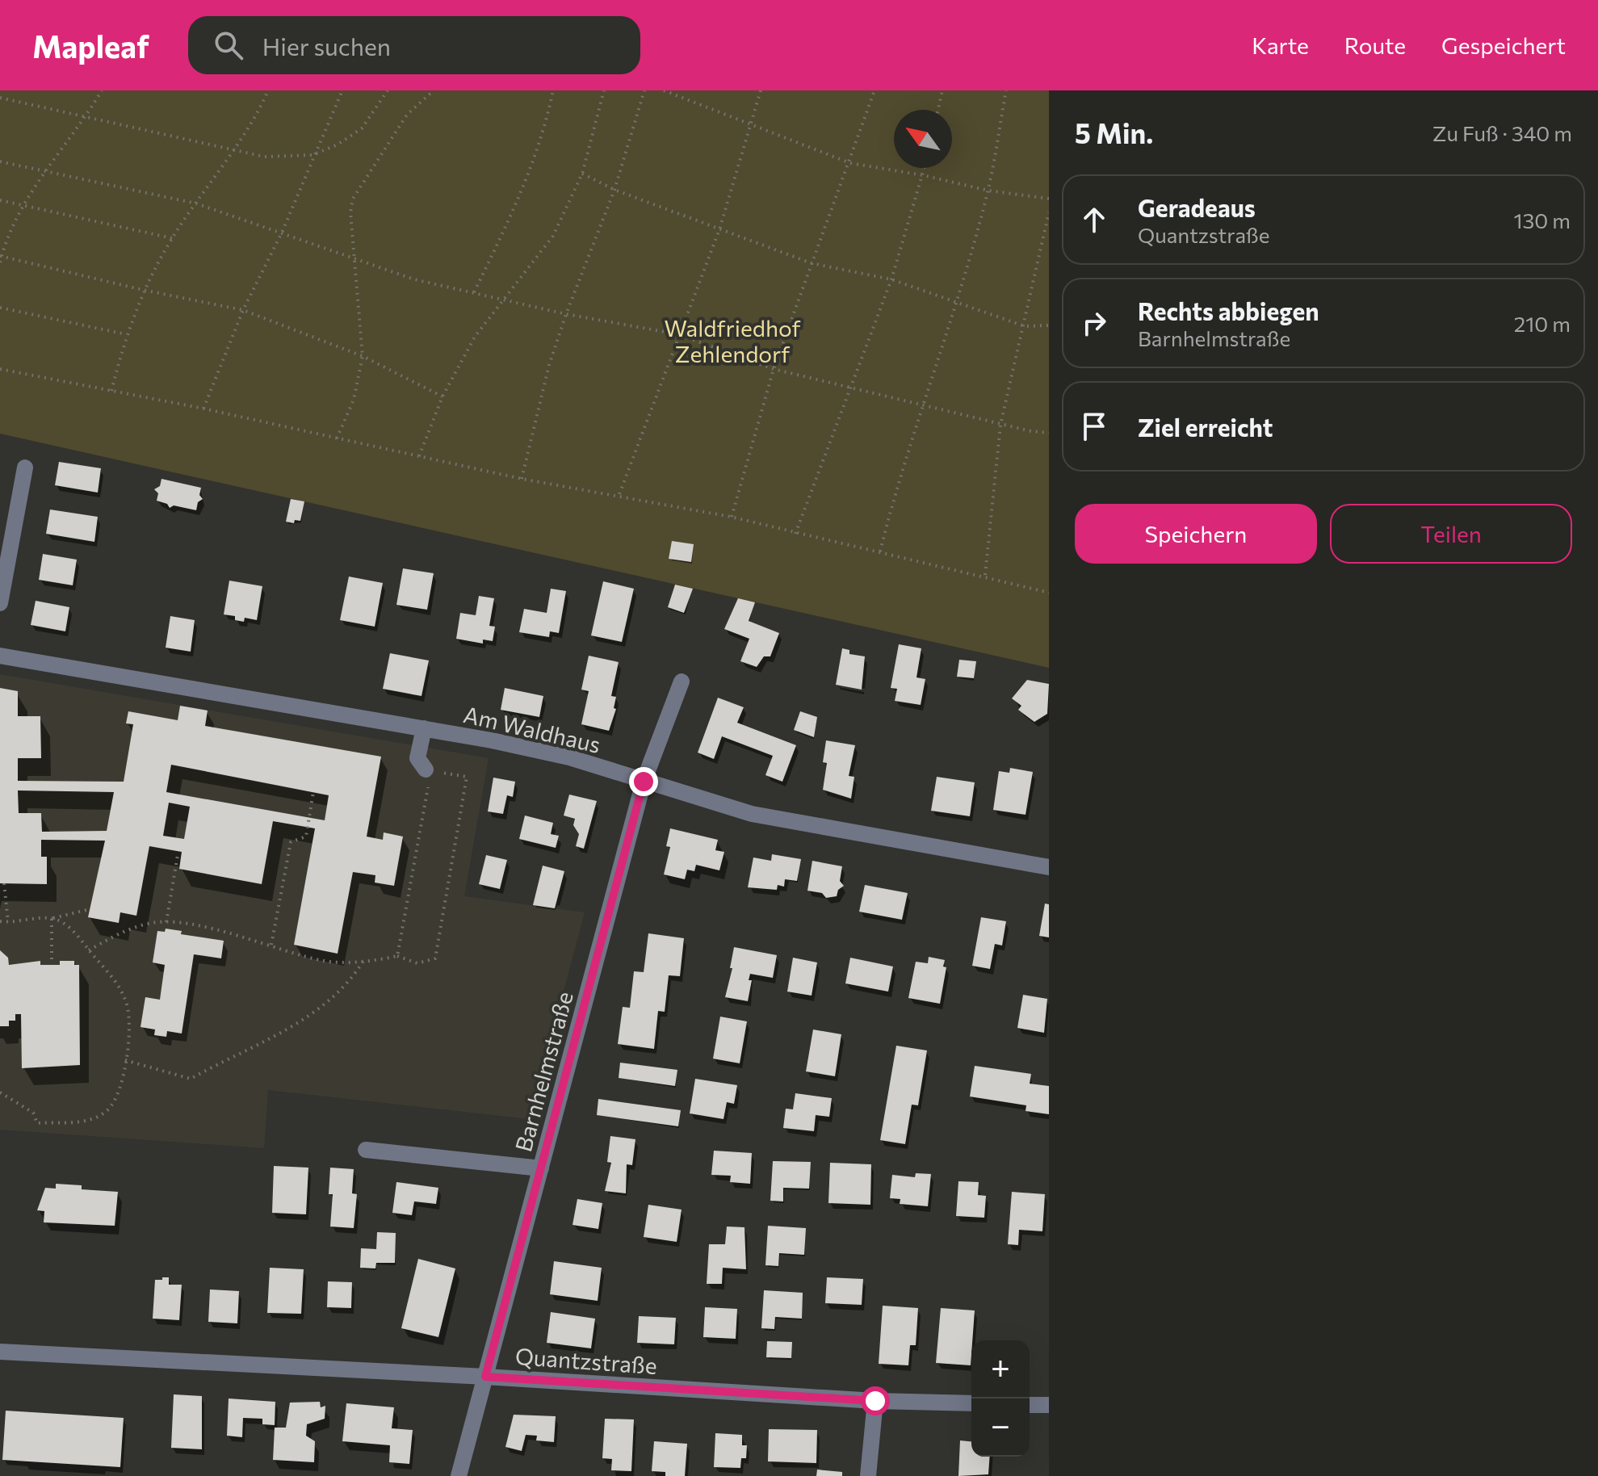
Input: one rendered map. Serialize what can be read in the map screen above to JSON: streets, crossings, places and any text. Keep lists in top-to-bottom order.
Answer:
{
  "streets": {
    "street": ["Am Waldhaus", "Barnhelmstraße", "Quantzstraße"]
  },
  "crossings": [
    ["Am Waldhaus", "Barnhelmstraße"],
    ["Barnhelmstraße", "Quantzstraße"]
  ],
  "parks": ["Waldfriedhof Zehlendorf"],
  "north": "top left",
  "page": {
    "header": "Mapleaf",
    "search": "Hier suchen",
    "nav": ["Karte", "Route", "Gespeichert"],
    "heading": ["5 Min.", "Zu Fuß · 340 m"],
    "list": [
      ["Geradeaus", "Quantzstraße", "130 m"],
      ["Rechts abbiegen", "Barnhelmstraße", "210 m"],
      "Ziel erreicht"
    ],
    "buttons": ["Speichern", "Teilen"],
    "map_buttons": ["+", "−"]
  }
}
